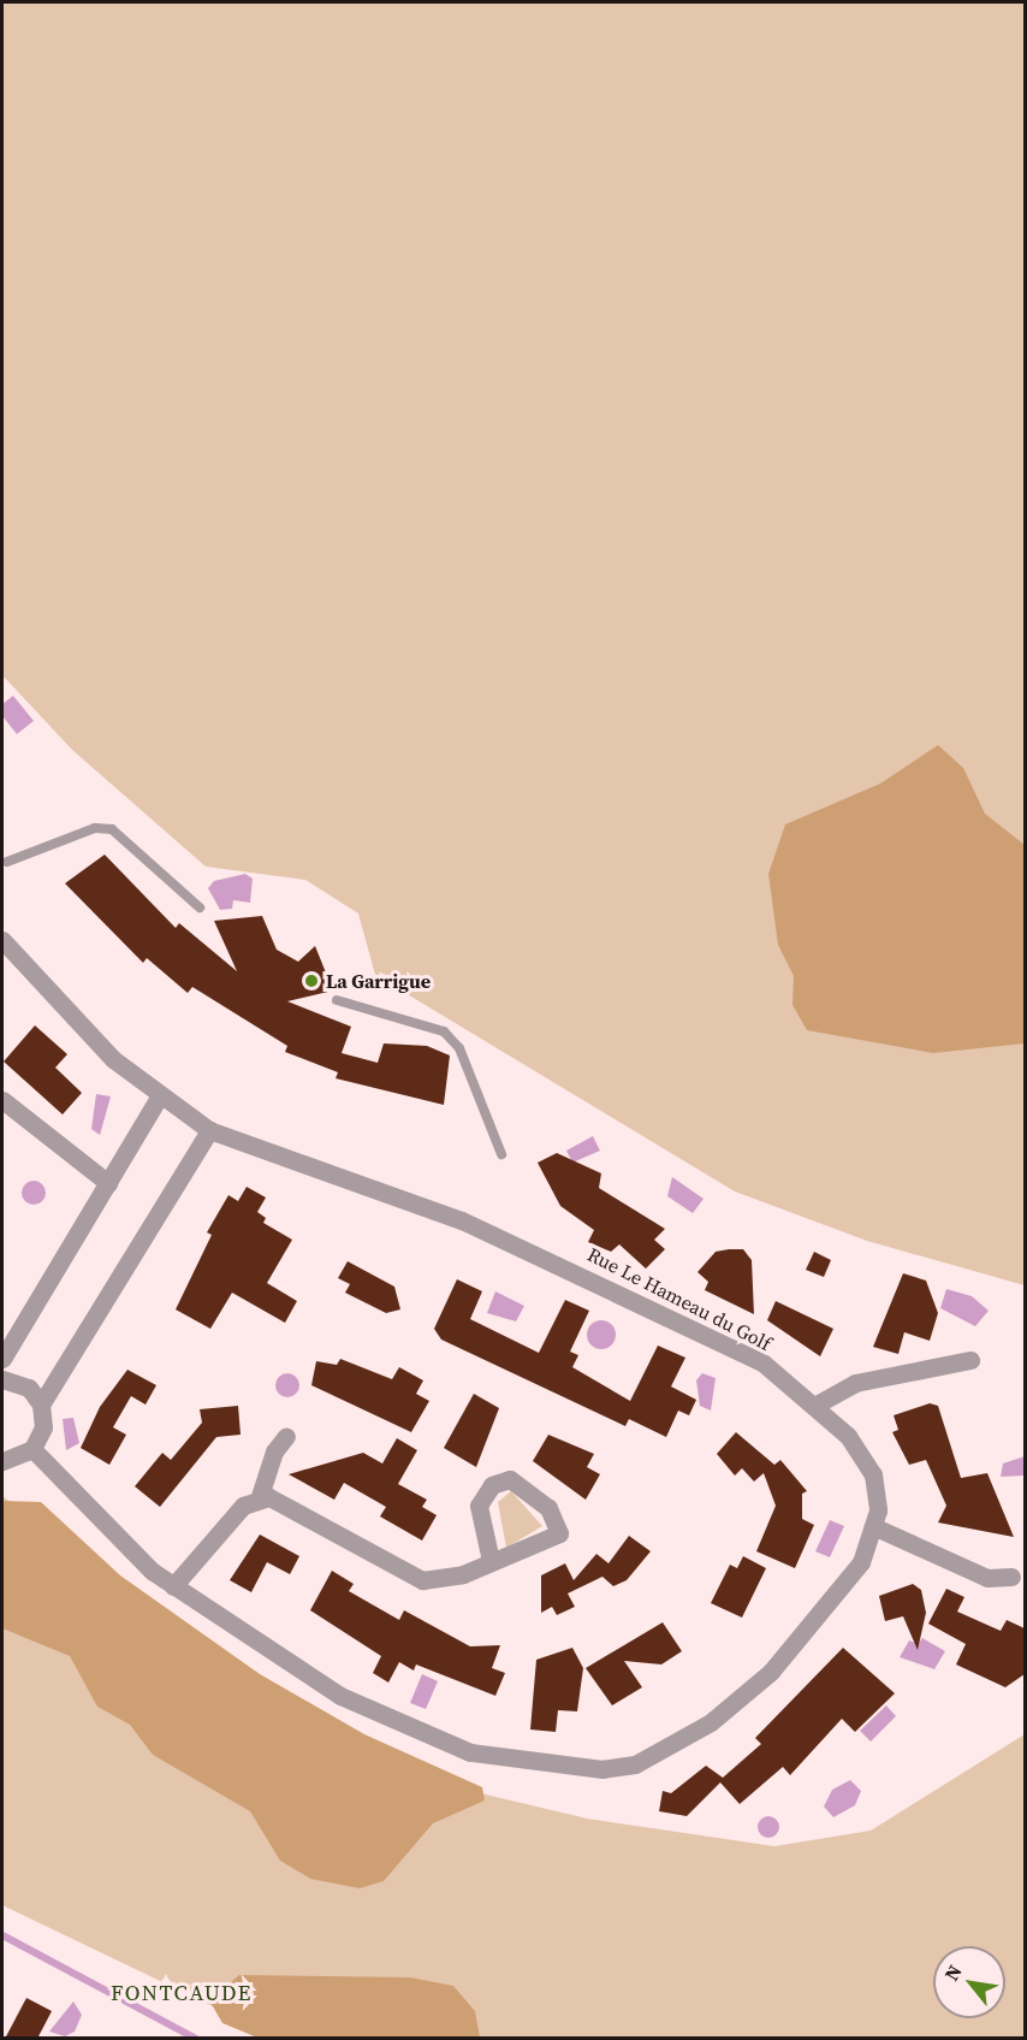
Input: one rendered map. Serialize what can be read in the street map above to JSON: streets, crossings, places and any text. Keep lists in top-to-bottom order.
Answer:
{
  "streets": {
    "street": ["Rue Le Hameau du Golf"]
  },
  "districts": ["FONTCAUDE"],
  "places": ["La Garrigue"],
  "north": "top left"
}
